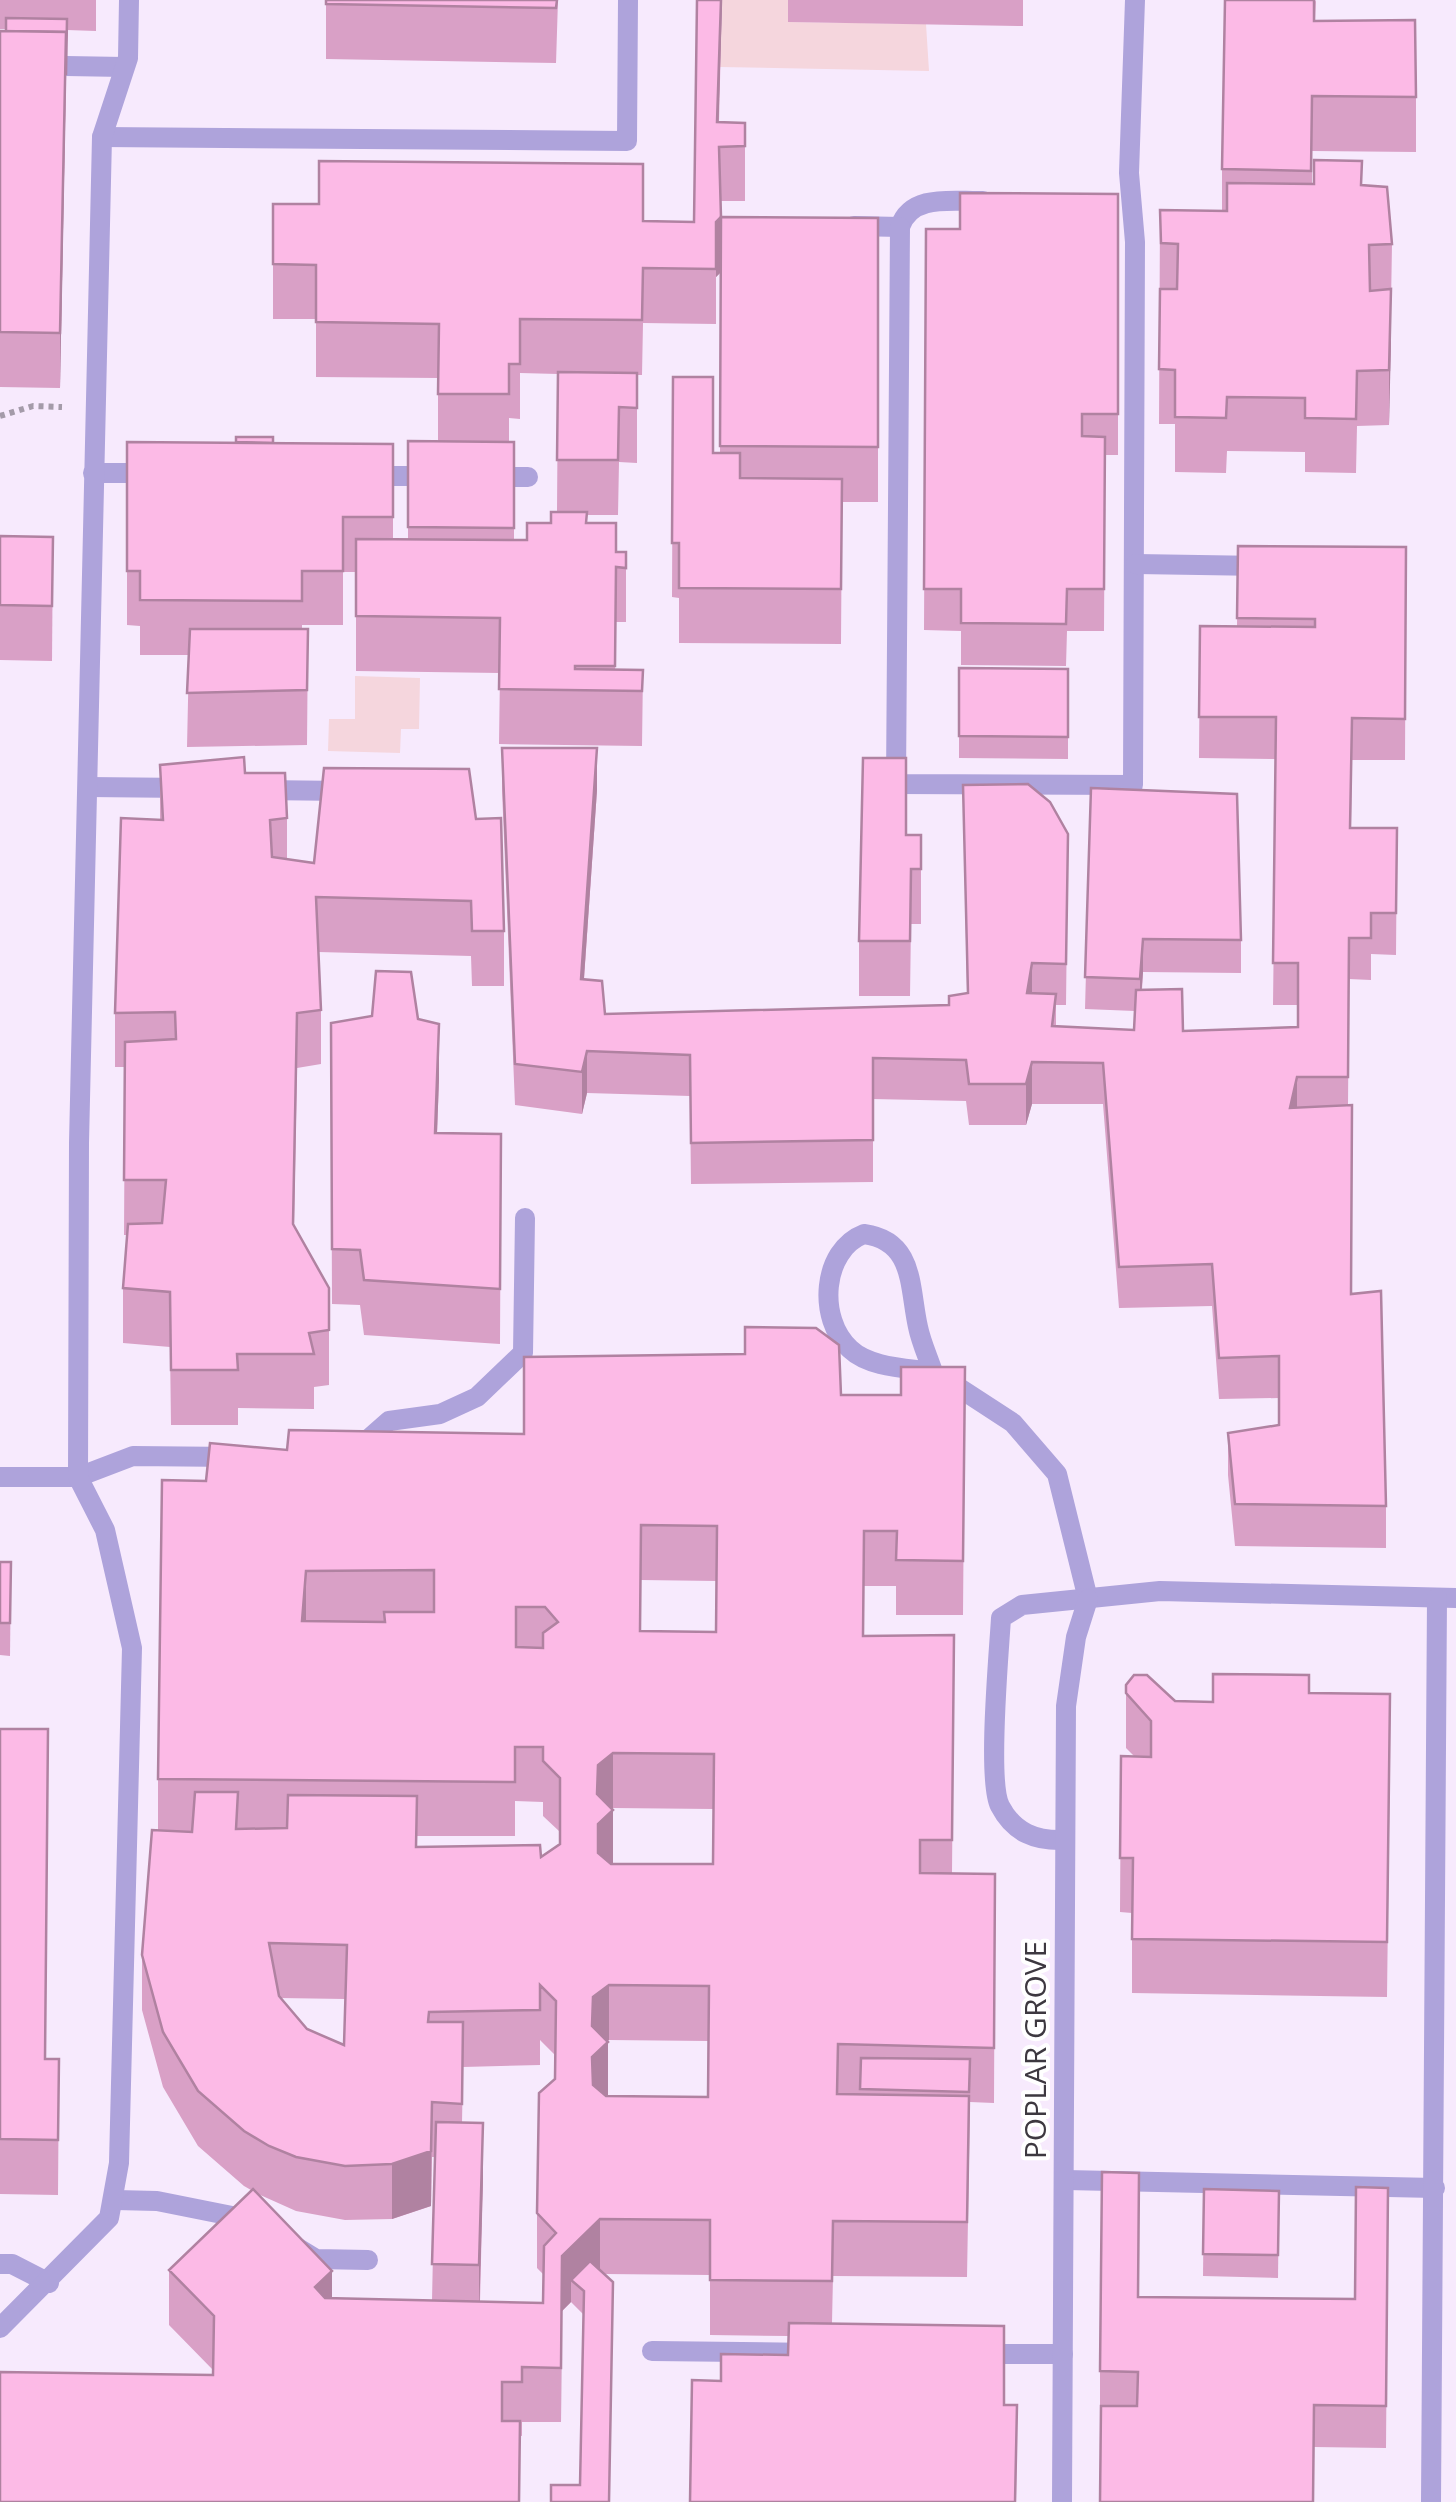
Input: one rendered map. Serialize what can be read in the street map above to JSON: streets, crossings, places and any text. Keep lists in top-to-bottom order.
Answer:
{
  "streets": {
    "lane": ["POPLAR GROVE"]
  }
}
